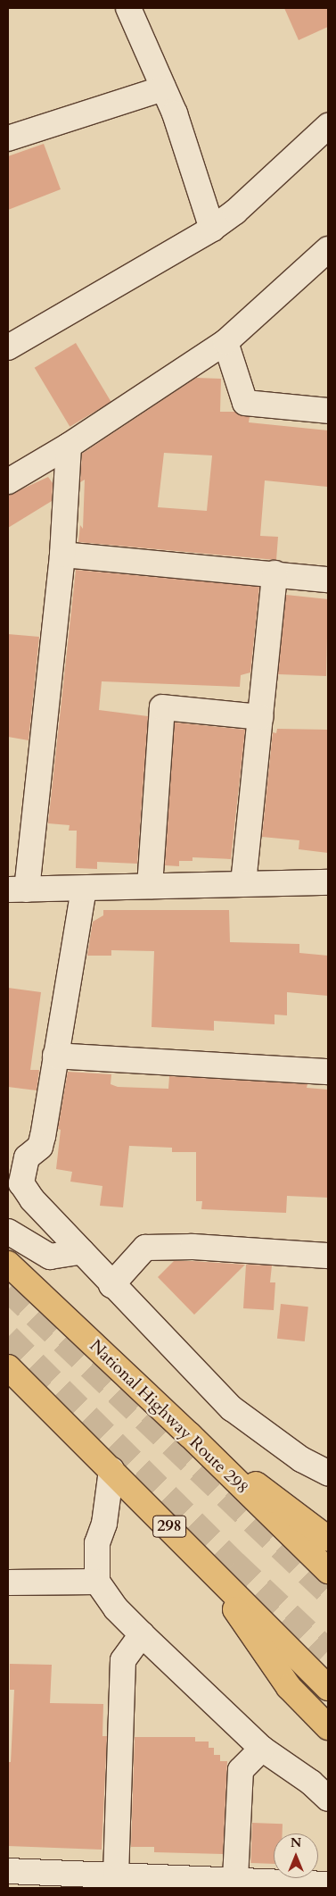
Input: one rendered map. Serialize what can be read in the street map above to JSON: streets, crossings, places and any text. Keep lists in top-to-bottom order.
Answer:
{
  "streets": {
    "highway": ["National Highway Route 298", "298"]
  },
  "north": "top"
}
